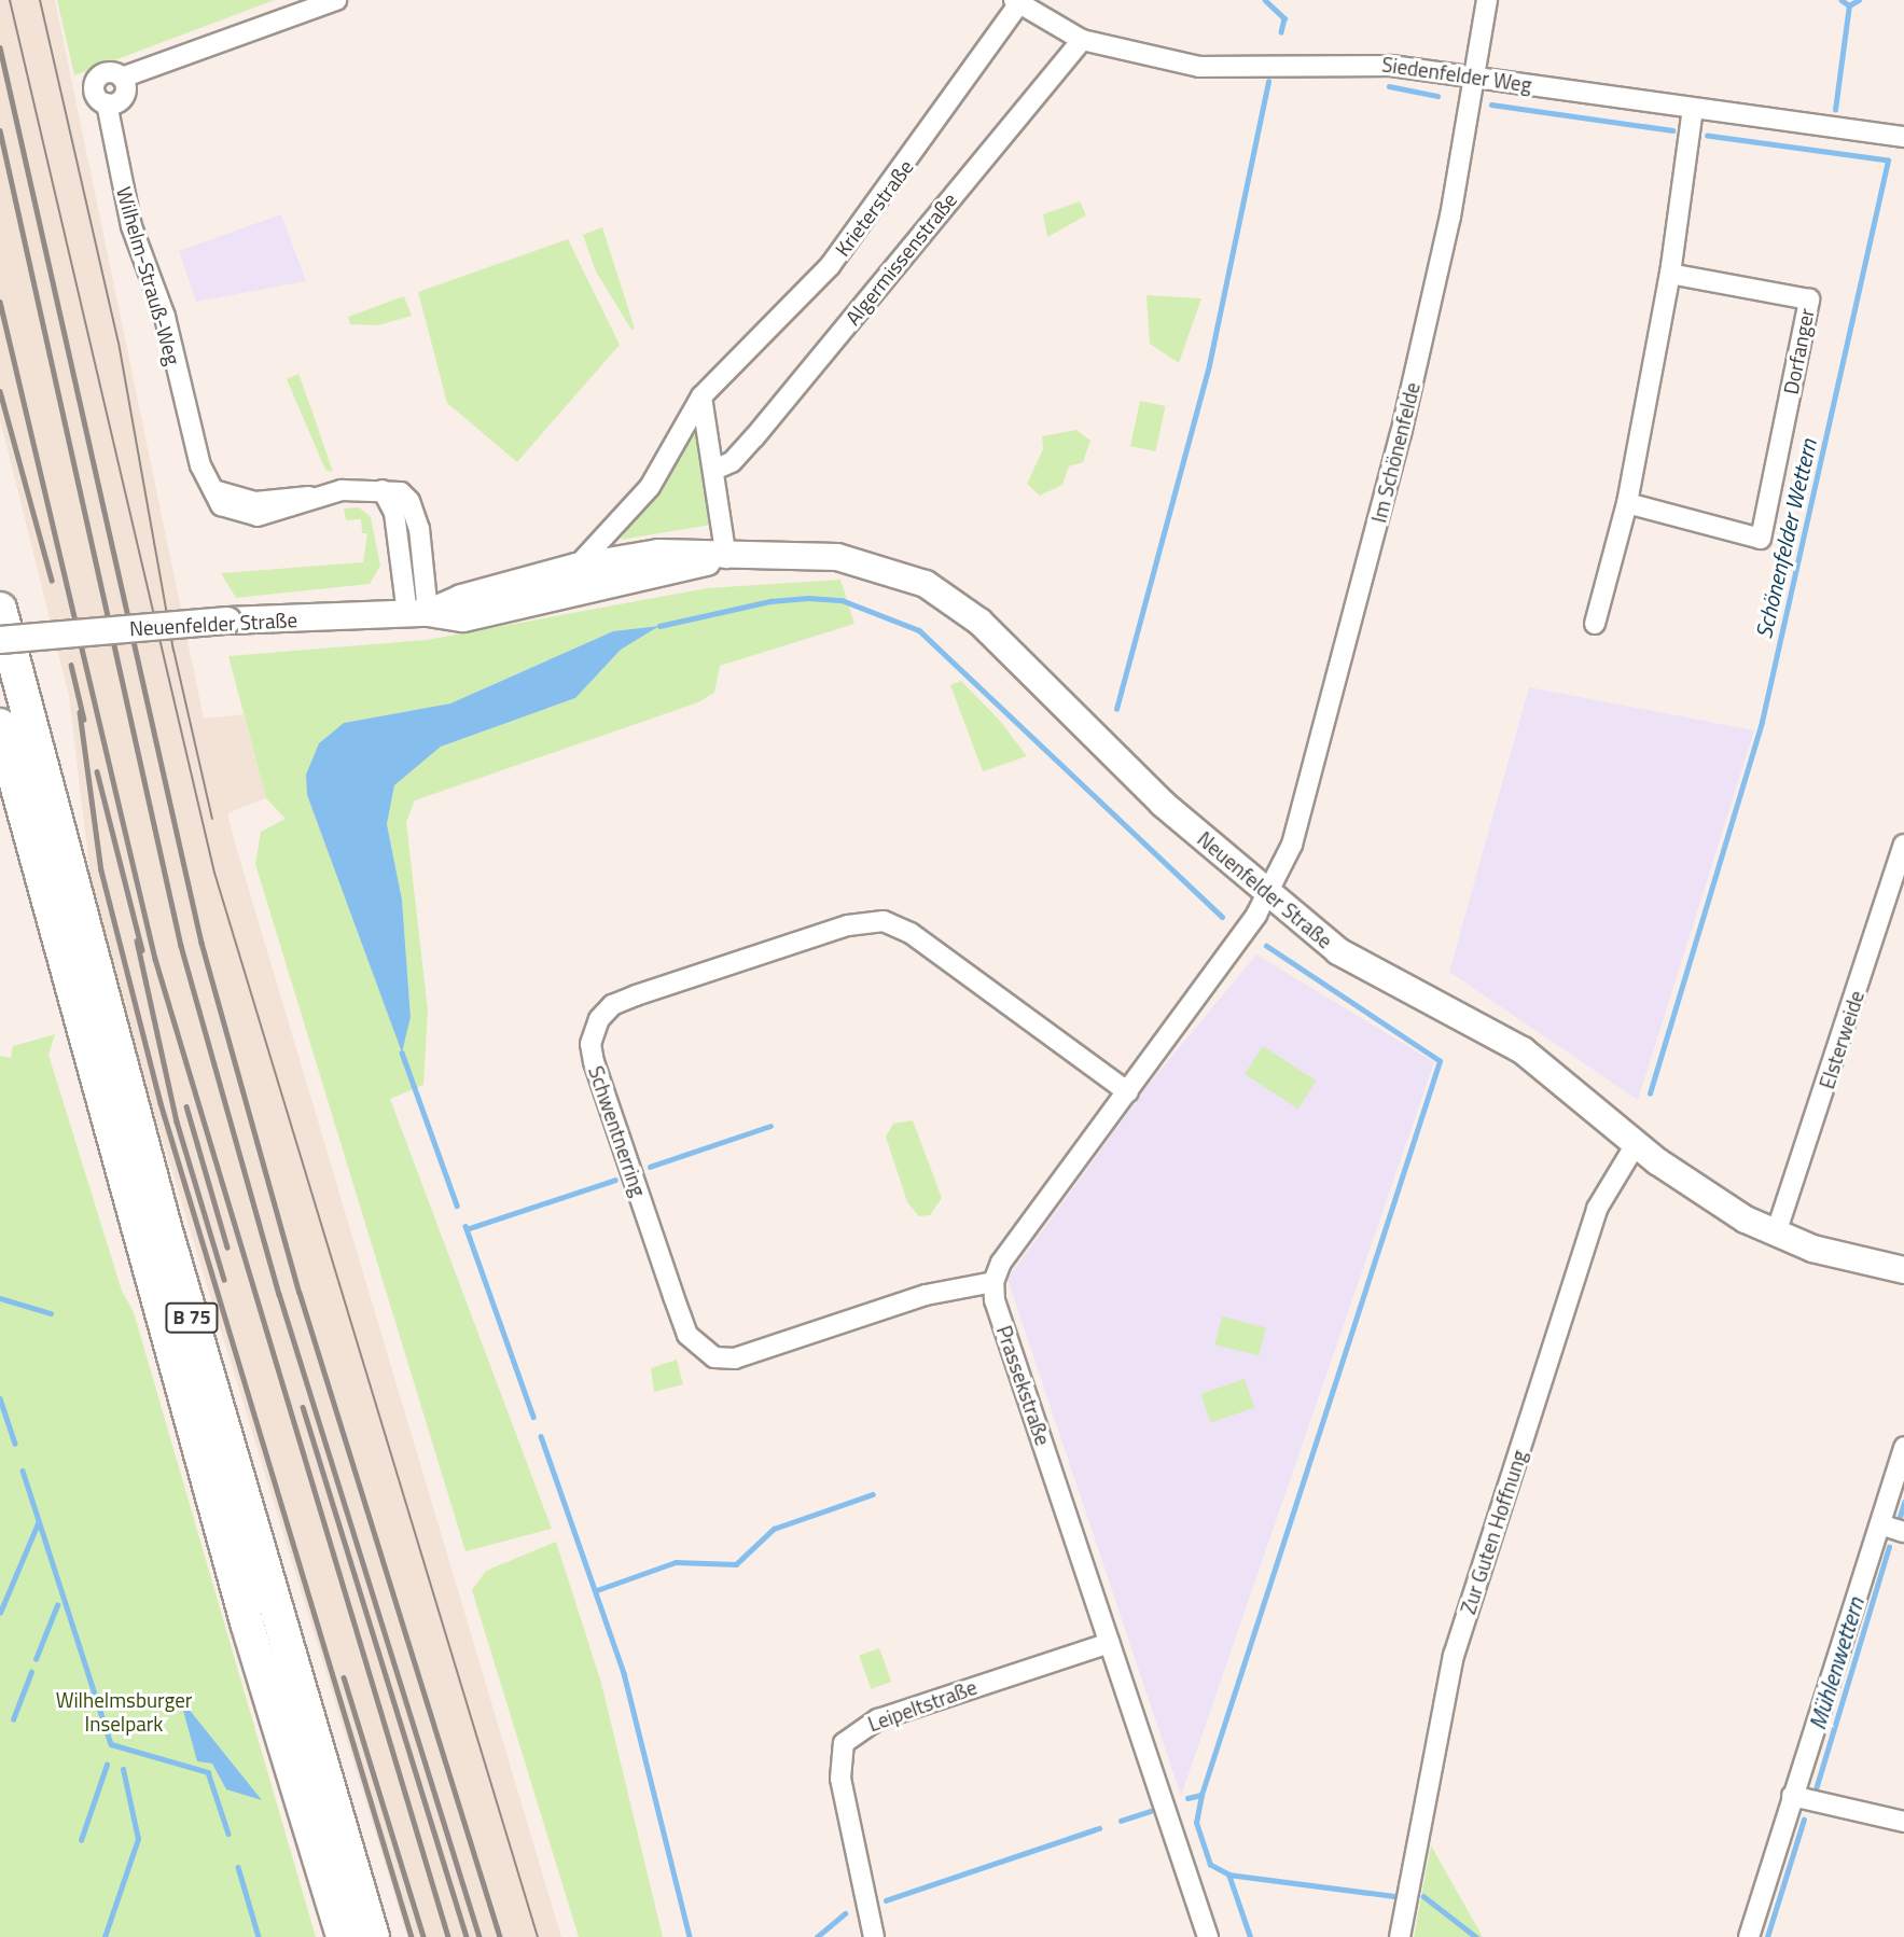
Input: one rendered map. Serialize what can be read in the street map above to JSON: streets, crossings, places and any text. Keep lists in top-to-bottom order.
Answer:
{
  "streets": {
    "highway": ["B 75"],
    "main road": ["Neuenfelder Straße"],
    "street": [
      "Siedenfelder Weg",
      "Krieterstraße",
      "Algermissenstraße",
      "Wilhelm-Strauß-Weg",
      "Dorfanger",
      "Im Schönenfelde",
      "Elsterweide",
      "Schwentnerring",
      "Prassekstraße",
      "Zur Guten Hoffnung",
      "Leipeltstraße"
    ]
  },
  "crossings": [
    ["Siedenfelder Weg", "Krieterstraße"],
    ["Siedenfelder Weg", "Algermissenstraße"],
    ["Siedenfelder Weg", "Im Schönenfelde"],
    ["Krieterstraße", "Neuenfelder Straße"],
    ["Wilhelm-Strauß-Weg", "Neuenfelder Straße"],
    ["Im Schönenfelde", "Neuenfelder Straße"],
    ["Neuenfelder Straße", "Elsterweide"],
    ["Neuenfelder Straße", "Zur Guten Hoffnung"],
    ["Schwentnerring", "Prassekstraße"],
    ["Prassekstraße", "Leipeltstraße"]
  ],
  "water": ["Schönenfelder Wettern", "Mühlenwettern"],
  "parks": ["Wilhelmsburger Inselpark"]
}
